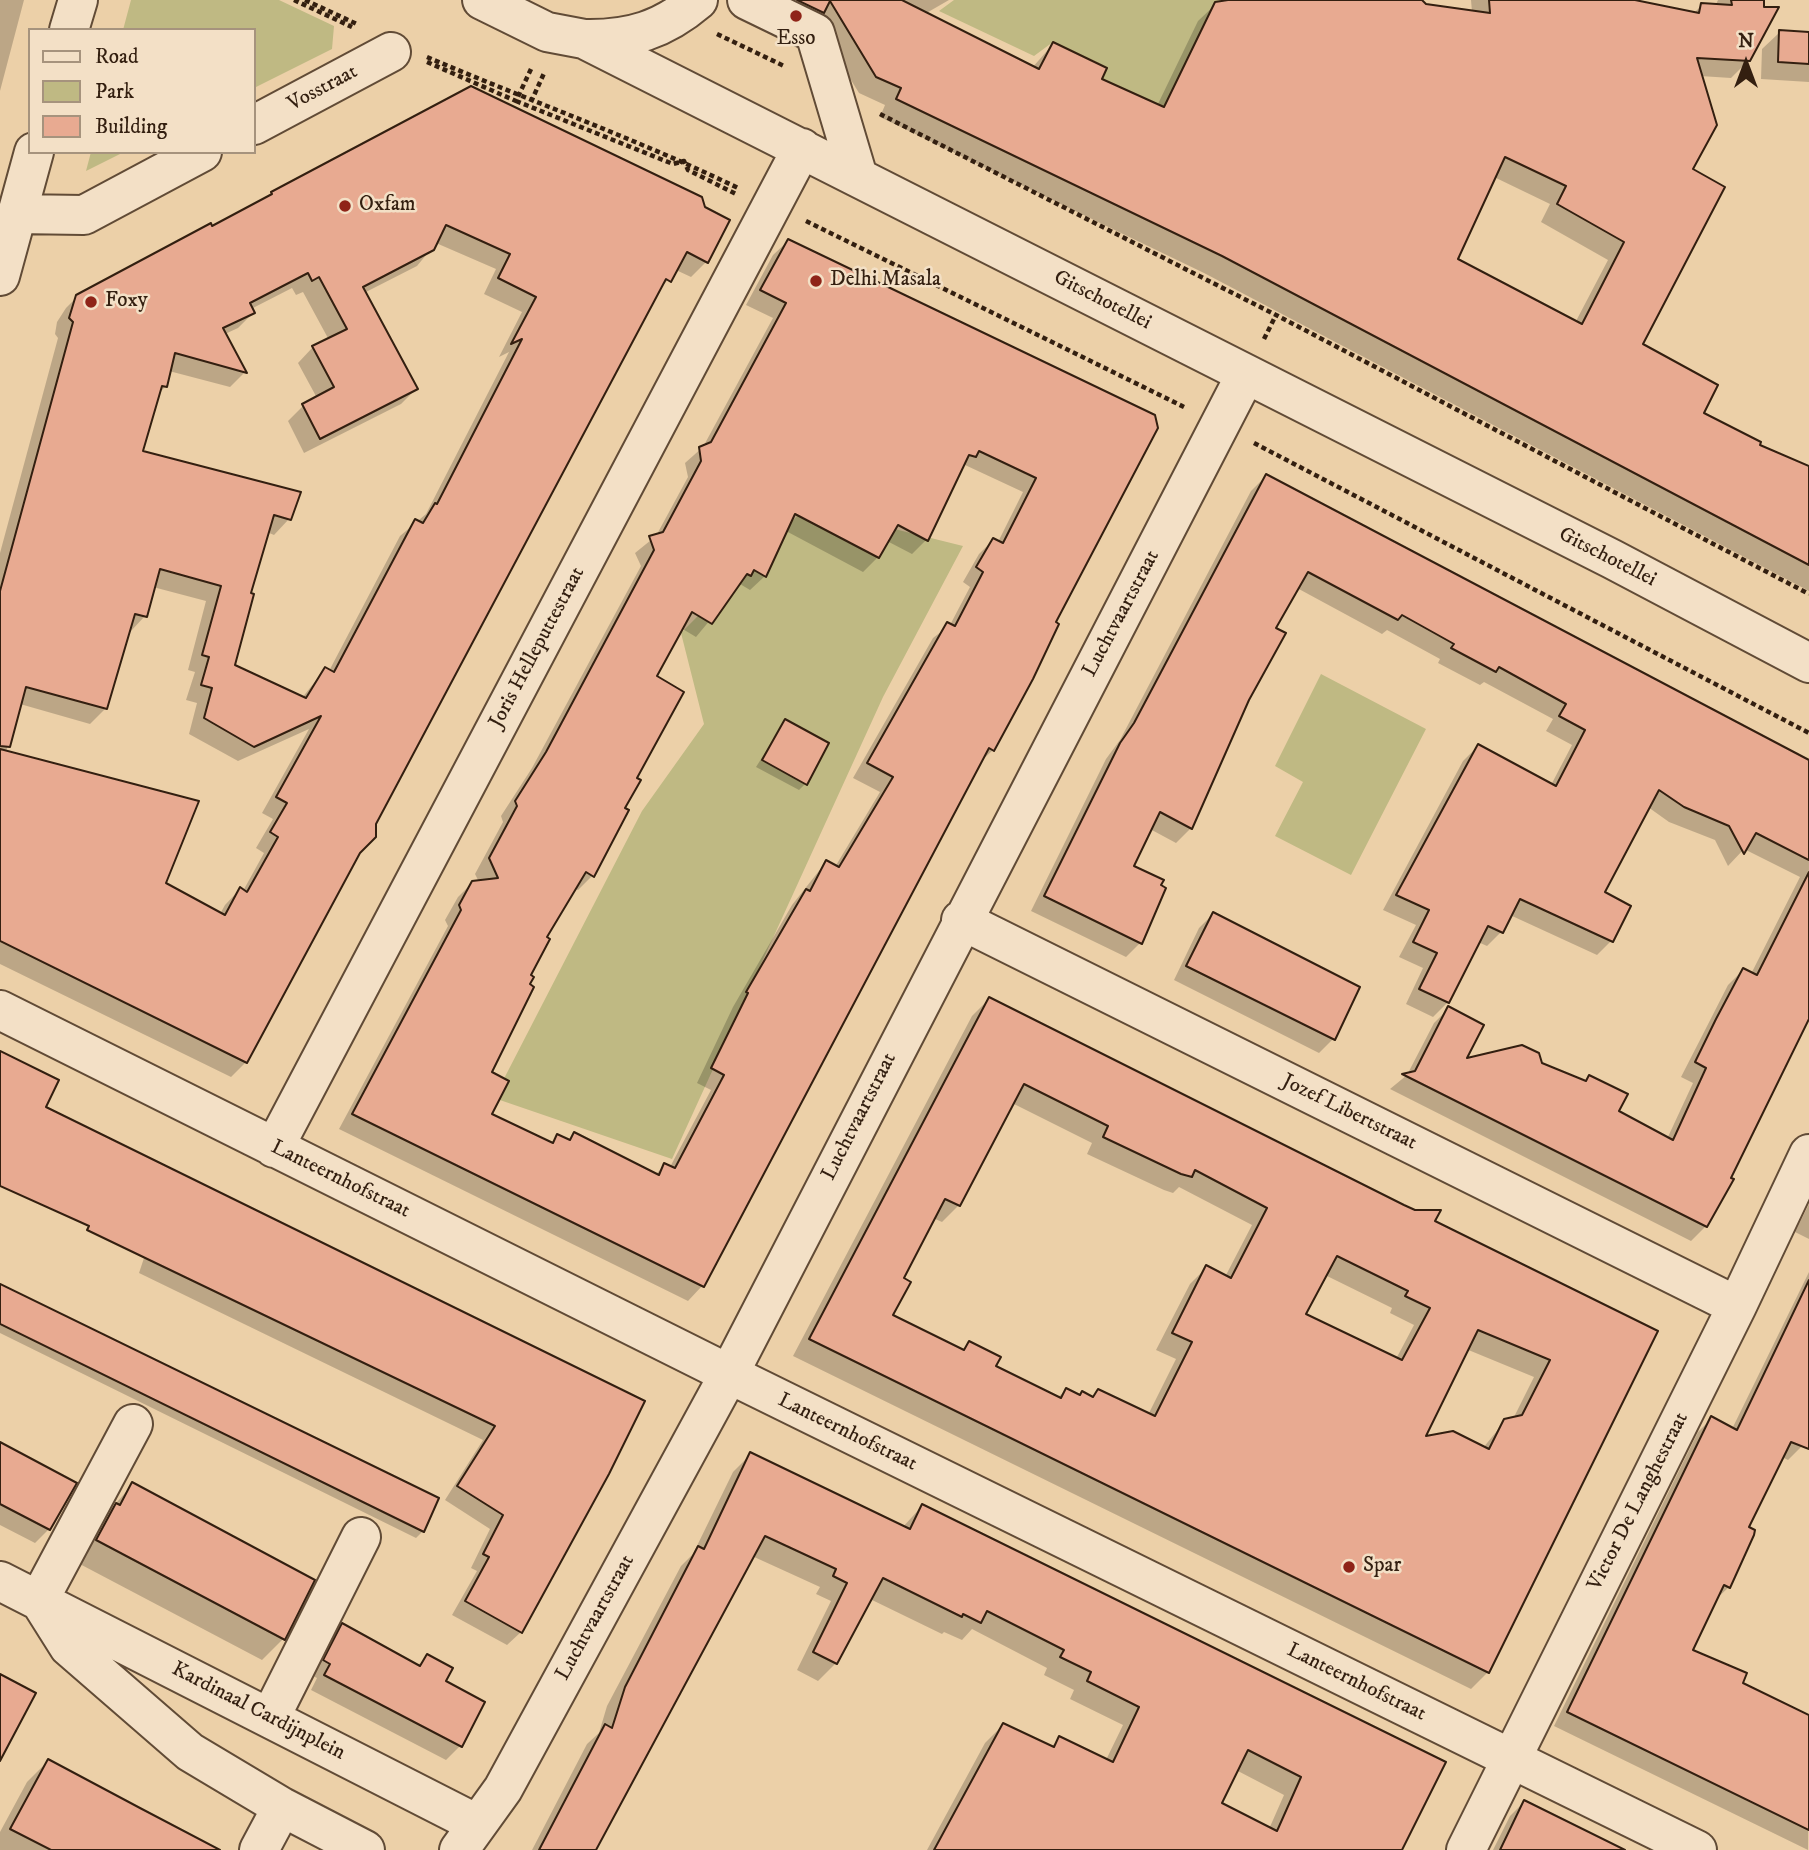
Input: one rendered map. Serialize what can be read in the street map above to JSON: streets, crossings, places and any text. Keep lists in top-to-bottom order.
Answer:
{
  "streets": {
    "street": [
      "Vosstraat",
      "Gitschotellei",
      "Luchtvaartstraat",
      "Joris Helleputtestraat",
      "Jozef Libertstraat",
      "Lanteernhofstraat",
      "Victor De Langhestraat",
      "Kardinaal Cardijnplein"
    ]
  },
  "crossings": [
    ["Gitschotellei", "Luchtvaartstraat"],
    ["Gitschotellei", "Joris Helleputtestraat"],
    ["Luchtvaartstraat", "Jozef Libertstraat"],
    ["Luchtvaartstraat", "Lanteernhofstraat"],
    ["Luchtvaartstraat", "Kardinaal Cardijnplein"],
    ["Joris Helleputtestraat", "Lanteernhofstraat"],
    ["Jozef Libertstraat", "Victor De Langhestraat"],
    ["Lanteernhofstraat", "Victor De Langhestraat"]
  ],
  "places": [
    "Esso",
    "Oxfam",
    "Delhi Masala",
    "Foxy",
    "Spar"
  ],
  "legend": ["Road", "Park", "Building"],
  "north": "top"
}
